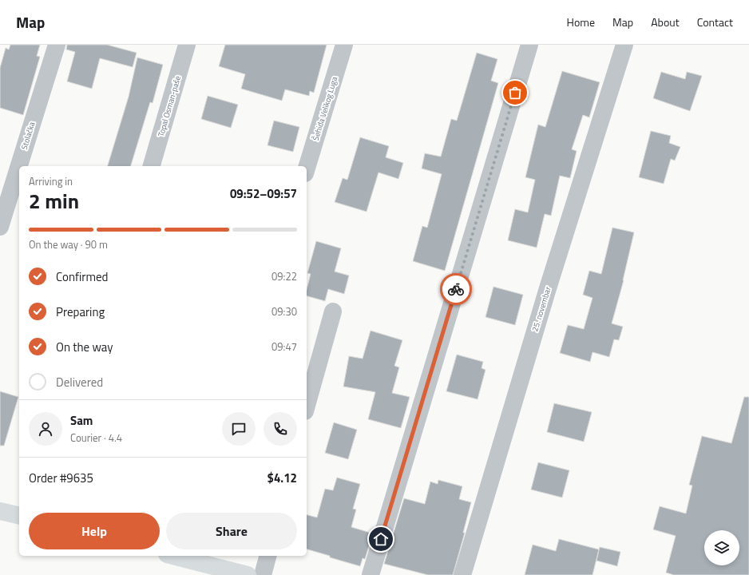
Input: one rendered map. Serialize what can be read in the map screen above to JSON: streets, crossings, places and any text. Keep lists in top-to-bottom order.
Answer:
{
  "streets": {
    "street": [
      "Topal Osman-paše",
      "Šehida Velikog Luga",
      "Stolačka",
      "25. novembar"
    ]
  },
  "page": {
    "header": "Map",
    "nav": [
      "Home",
      "Map",
      "About",
      "Contact"
    ],
    "heading": ["2 min", "Arriving in", "09:52–09:57"],
    "panel": [
      "Sam",
      "Courier · 4.4",
      "Order #9635",
      "$4.12"
    ],
    "bar": "On the way · 90 m",
    "list": [
      ["Confirmed", "09:22"],
      ["Preparing", "09:30"],
      ["On the way", "09:47"],
      "Delivered"
    ],
    "buttons": ["Help", "Share"]
  }
}
